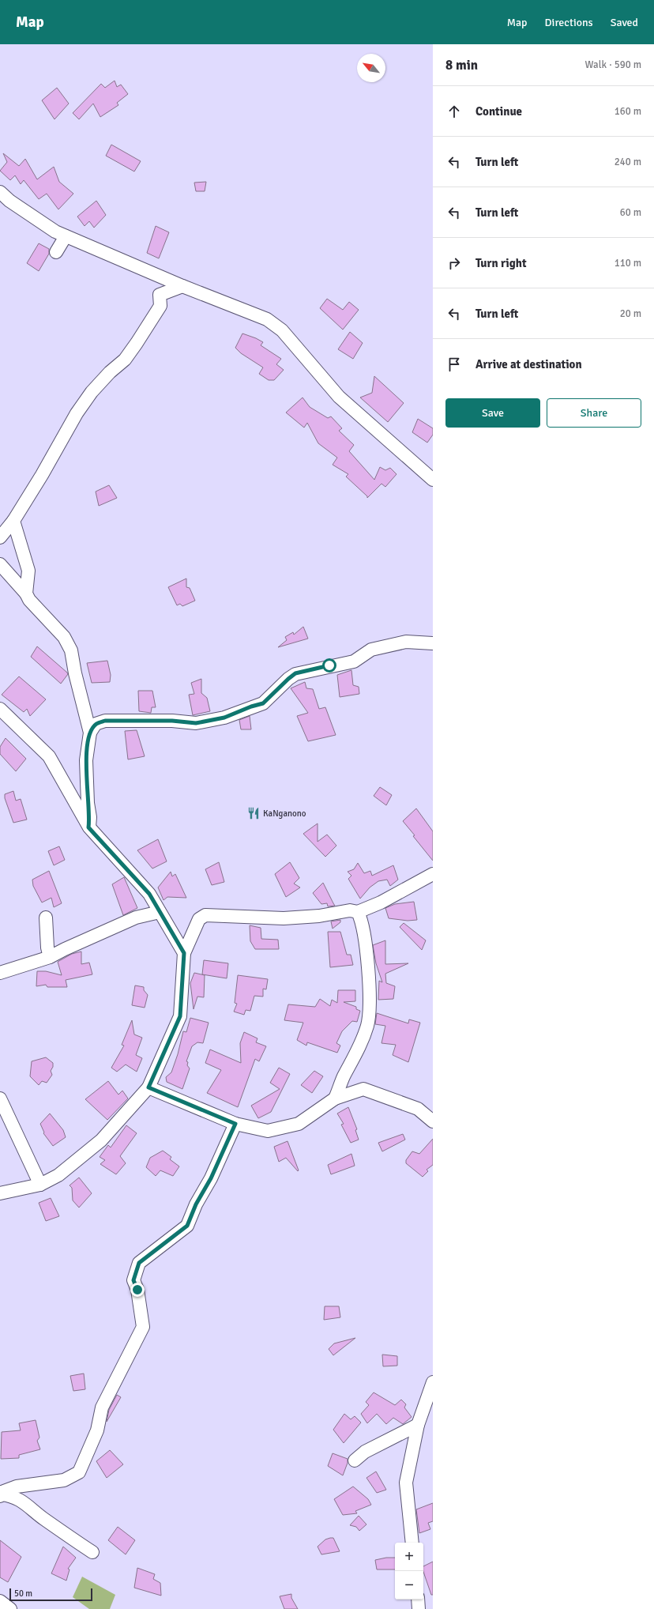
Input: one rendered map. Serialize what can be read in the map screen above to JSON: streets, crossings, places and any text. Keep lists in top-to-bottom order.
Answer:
{
  "places": {
    "restaurant": ["KaNganono"]
  },
  "scale_bar": "50 m",
  "north": "top left",
  "page": {
    "header": "Map",
    "nav": ["Map", "Directions", "Saved"],
    "heading": ["8 min", "Walk · 590 m"],
    "list": [
      ["Continue", "160 m"],
      ["Turn left", "240 m"],
      ["Turn left", "60 m"],
      ["Turn right", "110 m"],
      ["Turn left", "20 m"],
      "Arrive at destination"
    ],
    "buttons": ["Save", "Share"],
    "map_buttons": ["+", "−"],
    "scale": "50 m"
  }
}
